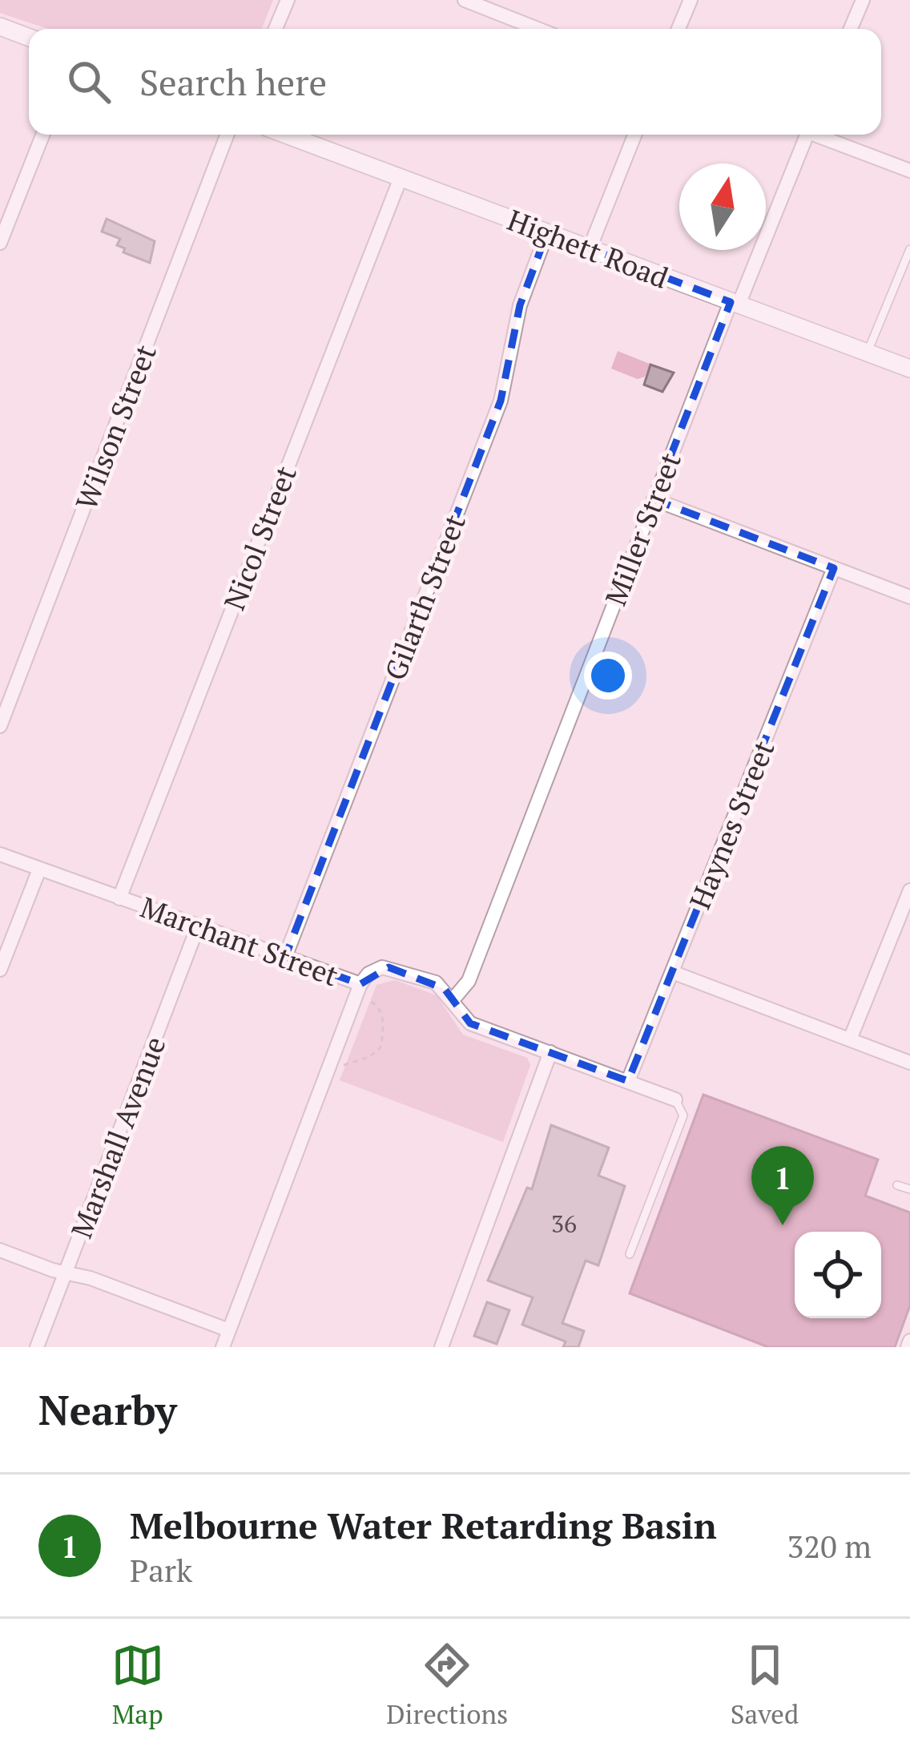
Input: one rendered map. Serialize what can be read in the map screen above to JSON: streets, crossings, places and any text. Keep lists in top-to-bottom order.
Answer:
{
  "streets": {
    "street": [
      "Highett Road",
      "Wilson Street",
      "Miller Street",
      "Nicol Street",
      "Gilarth Street",
      "Haynes Street",
      "Marchant Street",
      "Marshall Avenue"
    ]
  },
  "crossings": [
    ["Highett Road", "Miller Street"],
    ["Highett Road", "Nicol Street"],
    ["Highett Road", "Gilarth Street"],
    ["Nicol Street", "Marchant Street"],
    ["Gilarth Street", "Marchant Street"],
    ["Marchant Street", "Marshall Avenue"]
  ],
  "house_numbers": ["36"],
  "north": "top",
  "page": {
    "search": "Search here",
    "pins": "1",
    "heading": "Nearby",
    "list": [
      {
        "mark": "1",
        "name": "Melbourne Water Retarding Basin",
        "note": "Park",
        "value": "320 m"
      }
    ],
    "nav": ["Map", "Directions", "Saved"]
  }
}
